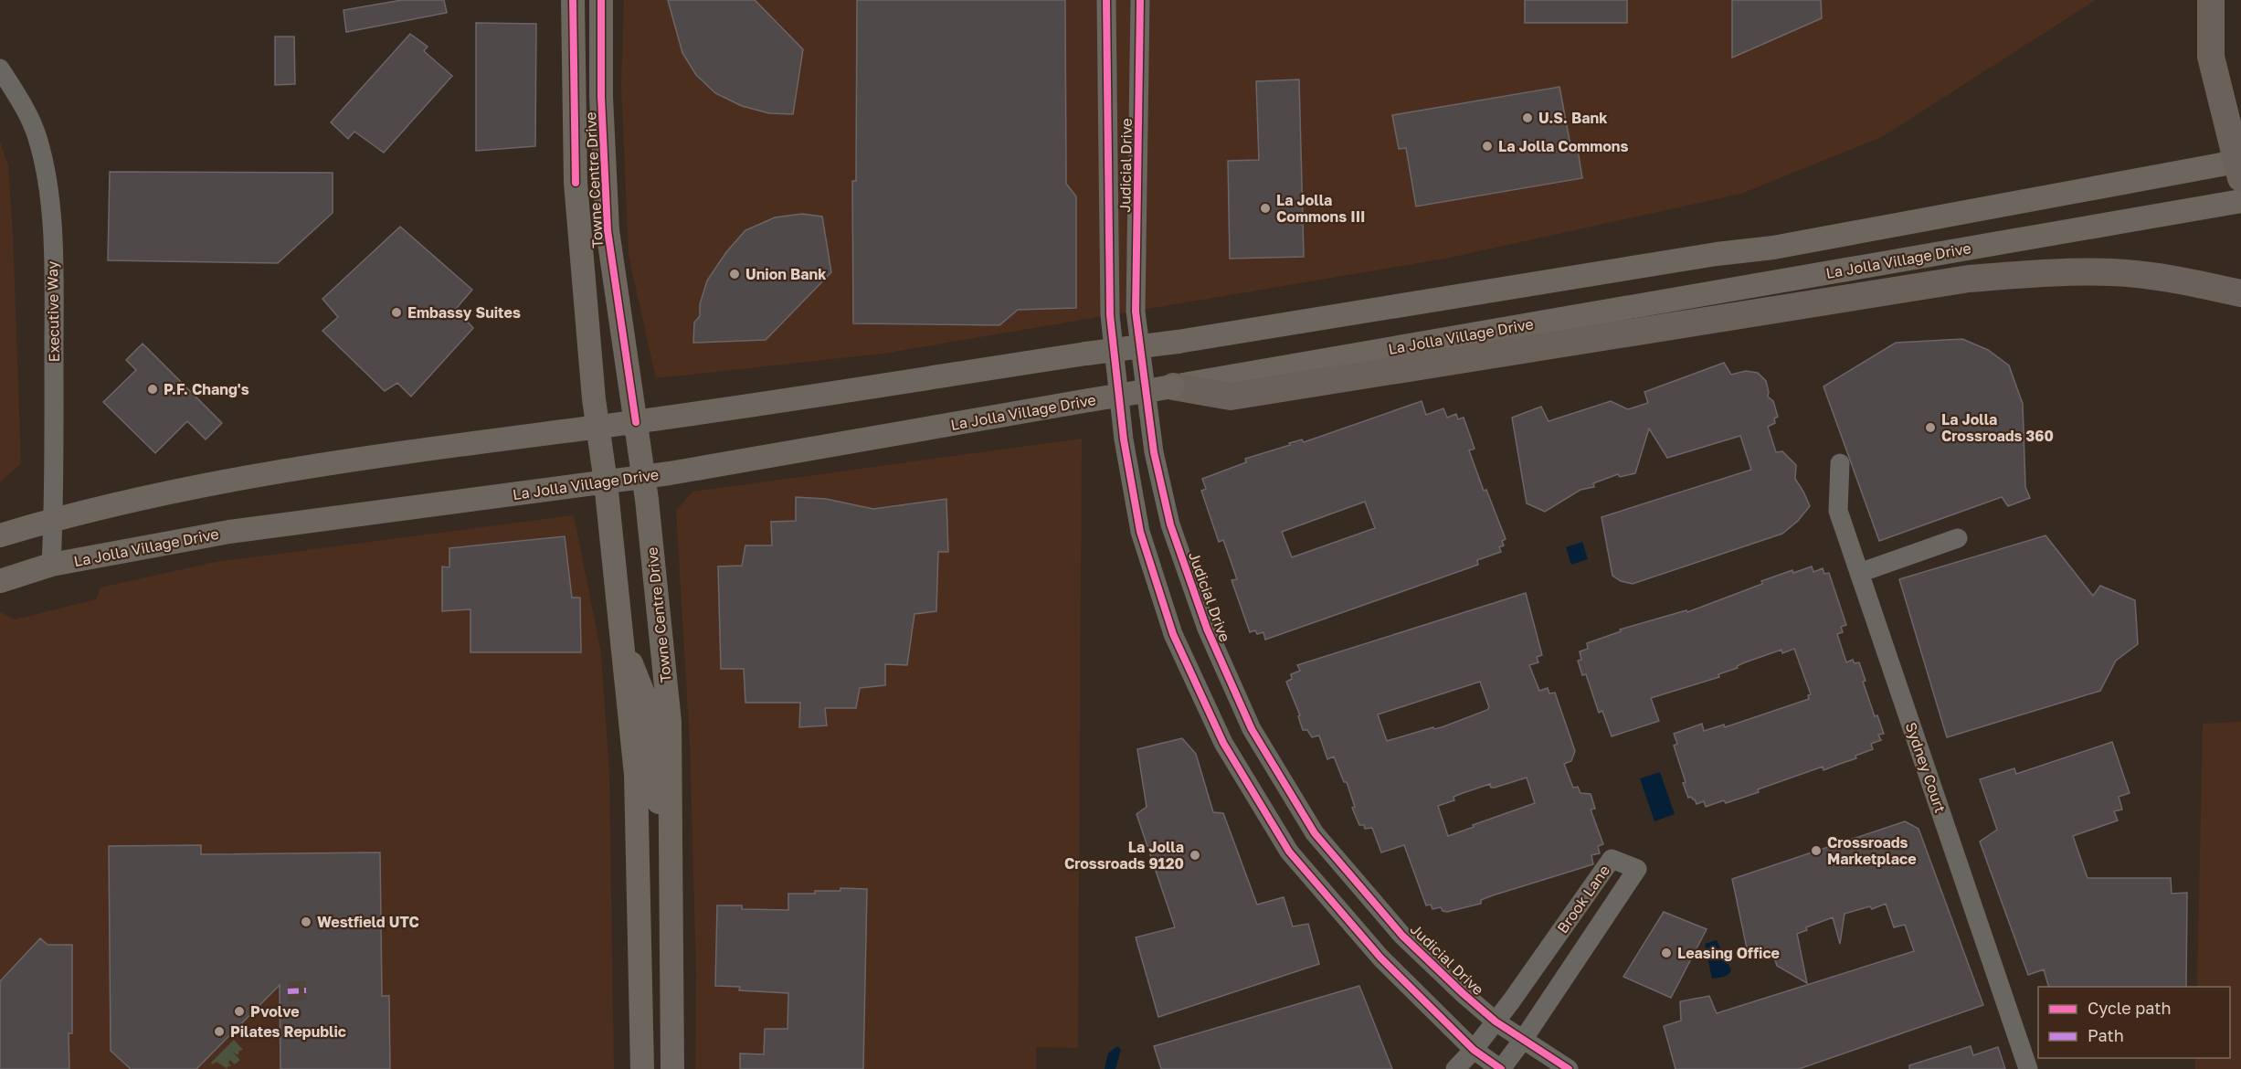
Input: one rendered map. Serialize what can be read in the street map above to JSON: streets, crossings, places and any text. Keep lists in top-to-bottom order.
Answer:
{
  "streets": {
    "main road": ["Towne Centre Drive", "La Jolla Village Drive"],
    "street": [
      "Judicial Drive",
      "Executive Way",
      "Sydney Court",
      "Brook Lane"
    ]
  },
  "crossings": [
    ["Judicial Drive", "Brook Lane"],
    ["Towne Centre Drive", "La Jolla Village Drive"],
    ["La Jolla Village Drive", "Executive Way"]
  ],
  "places": [
    "U.S. Bank",
    "La Jolla Commons",
    "La Jolla Commons III",
    "Union Bank",
    "Embassy Suites",
    "P.F. Chang's",
    "La Jolla Crossroads 360",
    "Crossroads Marketplace",
    "La Jolla Crossroads 9120",
    "Westfield UTC",
    "Leasing Office",
    "Pvolve",
    "Pilates Republic"
  ],
  "legend": ["Cycle path", "Path"]
}
